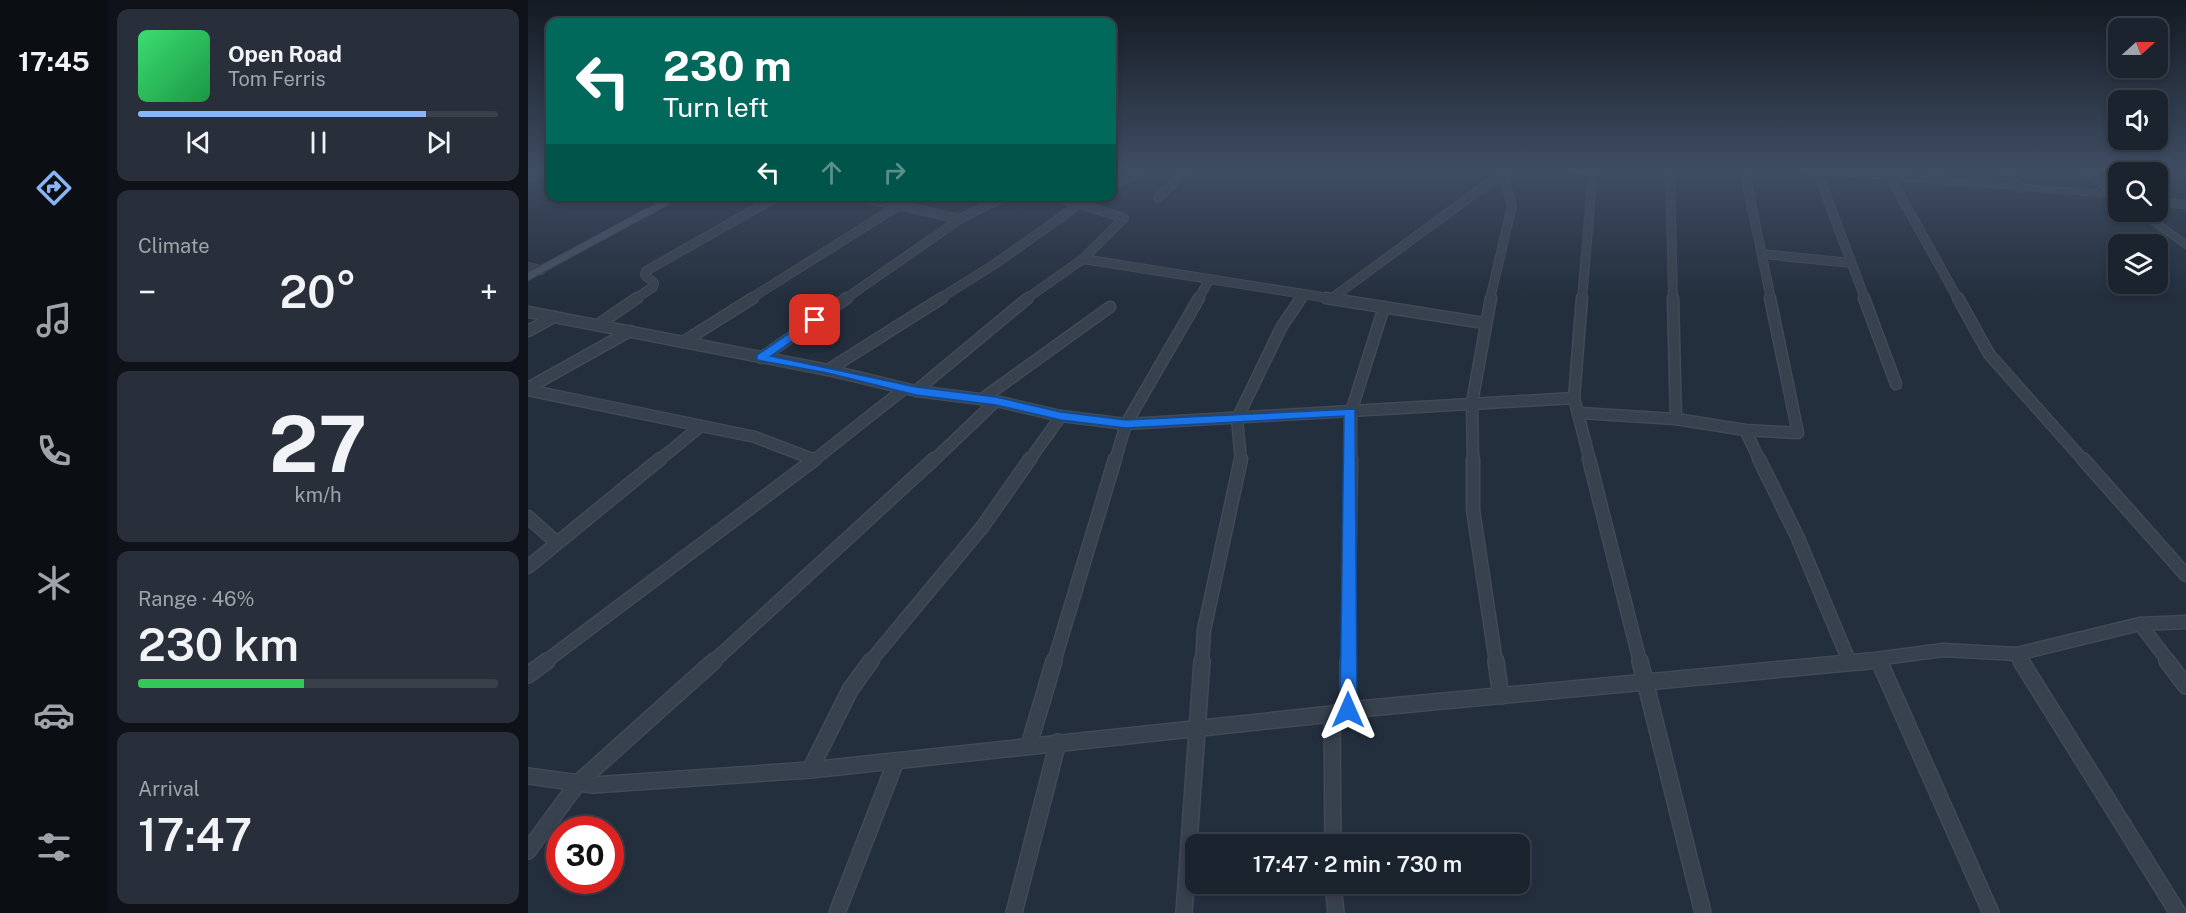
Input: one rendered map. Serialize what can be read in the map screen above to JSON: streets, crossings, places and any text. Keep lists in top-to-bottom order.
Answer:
{
  "north": "right",
  "page": {
    "tabs": "17:45",
    "turn": ["230 m", "Turn left"],
    "song": ["Open Road", "Tom Ferris"],
    "tile": [
      "Climate",
      ["27", "km/h"],
      ["Range · 46%", "230 km"],
      ["Arrival", "17:47"]
    ],
    "heat": ["−", "20°", "+"],
    "limit": "30",
    "trip": "17:47 · 2 min · 730 m"
  }
}
